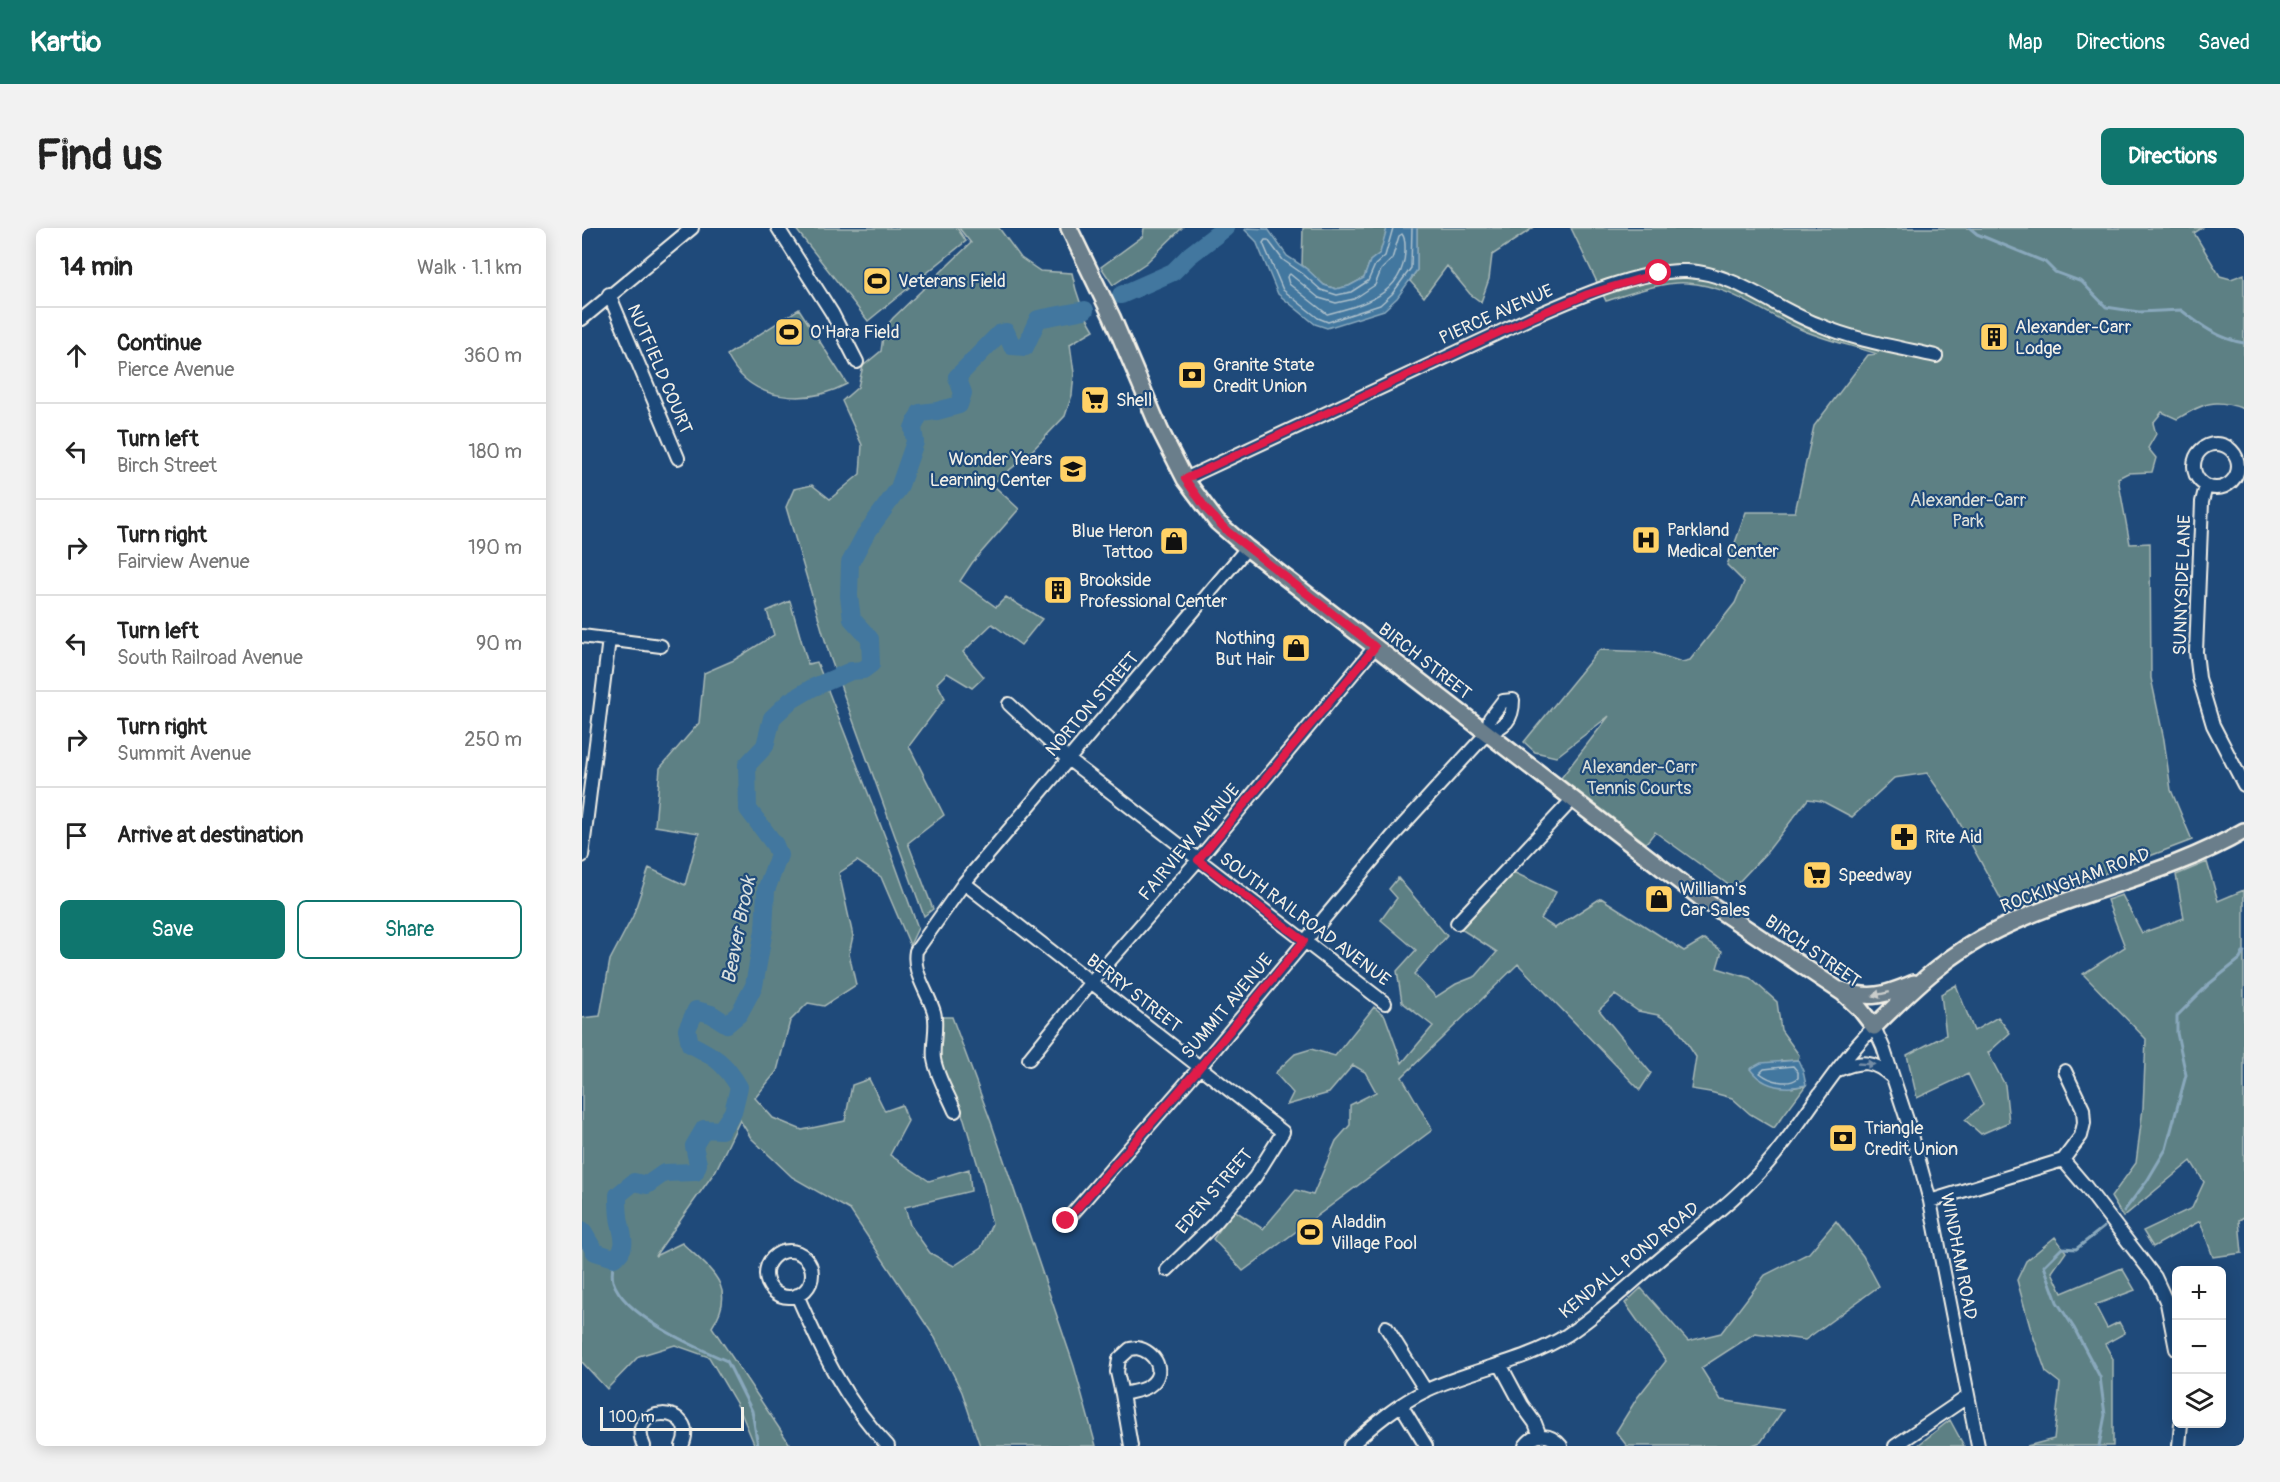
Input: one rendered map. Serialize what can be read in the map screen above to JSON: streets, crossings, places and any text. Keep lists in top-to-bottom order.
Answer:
{
  "streets": {
    "main road": ["BIRCH STREET", "ROCKINGHAM ROAD"],
    "street": [
      "PIERCE AVENUE",
      "NUTFIELD COURT",
      "SUNNYSIDE LANE",
      "NORTON STREET",
      "FAIRVIEW AVENUE",
      "SOUTH RAILROAD AVENUE",
      "BERRY STREET",
      "SUMMIT AVENUE",
      "EDEN STREET",
      "WINDHAM ROAD",
      "KENDALL POND ROAD"
    ]
  },
  "crossings": [
    ["PIERCE AVENUE", "BIRCH STREET"],
    ["BIRCH STREET", "NORTON STREET"],
    ["BIRCH STREET", "FAIRVIEW AVENUE"],
    ["BIRCH STREET", "ROCKINGHAM ROAD"],
    ["BIRCH STREET", "SUMMIT AVENUE"],
    ["BIRCH STREET", "WINDHAM ROAD"],
    ["BIRCH STREET", "KENDALL POND ROAD"],
    ["NORTON STREET", "SOUTH RAILROAD AVENUE"],
    ["NORTON STREET", "BERRY STREET"],
    ["FAIRVIEW AVENUE", "SOUTH RAILROAD AVENUE"],
    ["FAIRVIEW AVENUE", "BERRY STREET"],
    ["ROCKINGHAM ROAD", "WINDHAM ROAD"],
    ["ROCKINGHAM ROAD", "KENDALL POND ROAD"],
    ["SOUTH RAILROAD AVENUE", "SUMMIT AVENUE"],
    ["BERRY STREET", "SUMMIT AVENUE"],
    ["BERRY STREET", "EDEN STREET"],
    ["WINDHAM ROAD", "KENDALL POND ROAD"]
  ],
  "water": ["Beaver Brook"],
  "parks": ["Alexander-Carr Park", "Alexander-Carr Tennis Courts"],
  "places": {
    "sports": ["Veterans Field", "O'Hara Field", "Aladdin Village Pool"],
    "building": ["Alexander-Carr Lodge", "Brookside Professional Center"],
    "bank": ["Granite State Credit Union", "Triangle Credit Union"],
    "supermarket": ["Shell", "Speedway"],
    "school or university": ["Wonder Years Learning Center"],
    "hospital": ["Parkland Medical Center"],
    "shop": ["Blue Heron Tattoo", "Nothing But Hair", "William's Car Sales"],
    "pharmacy": ["Rite Aid"]
  },
  "scale_bar": "100 m",
  "page": {
    "header": "Kartio",
    "nav": ["Map", "Directions", "Saved"],
    "buttons": [
      "Directions",
      ["Save", "Share"]
    ],
    "title": "Find us",
    "heading": ["14 min", "Walk · 1.1 km"],
    "list": [
      ["Continue", "Pierce Avenue", "360 m"],
      ["Turn left", "Birch Street", "180 m"],
      ["Turn right", "Fairview Avenue", "190 m"],
      ["Turn left", "South Railroad Avenue", "90 m"],
      ["Turn right", "Summit Avenue", "250 m"],
      "Arrive at destination"
    ],
    "map_buttons": ["+", "−"],
    "scale": "100 m"
  }
}
